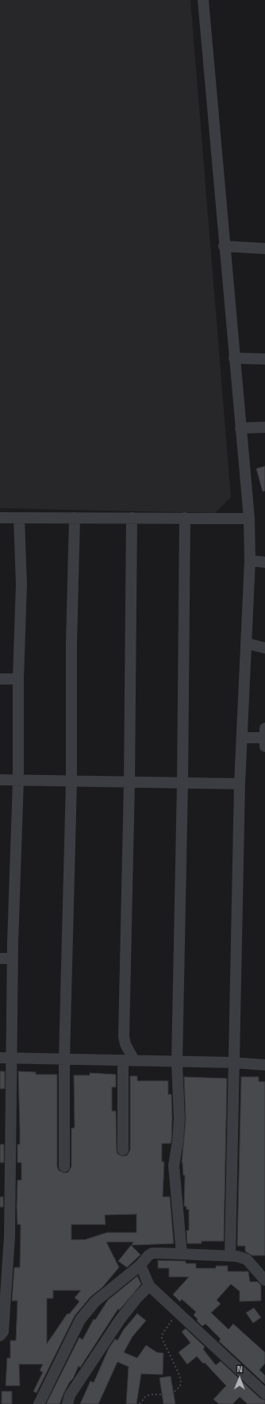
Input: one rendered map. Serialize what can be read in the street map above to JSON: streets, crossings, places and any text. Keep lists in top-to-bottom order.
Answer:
{
  "north": "top"
}
